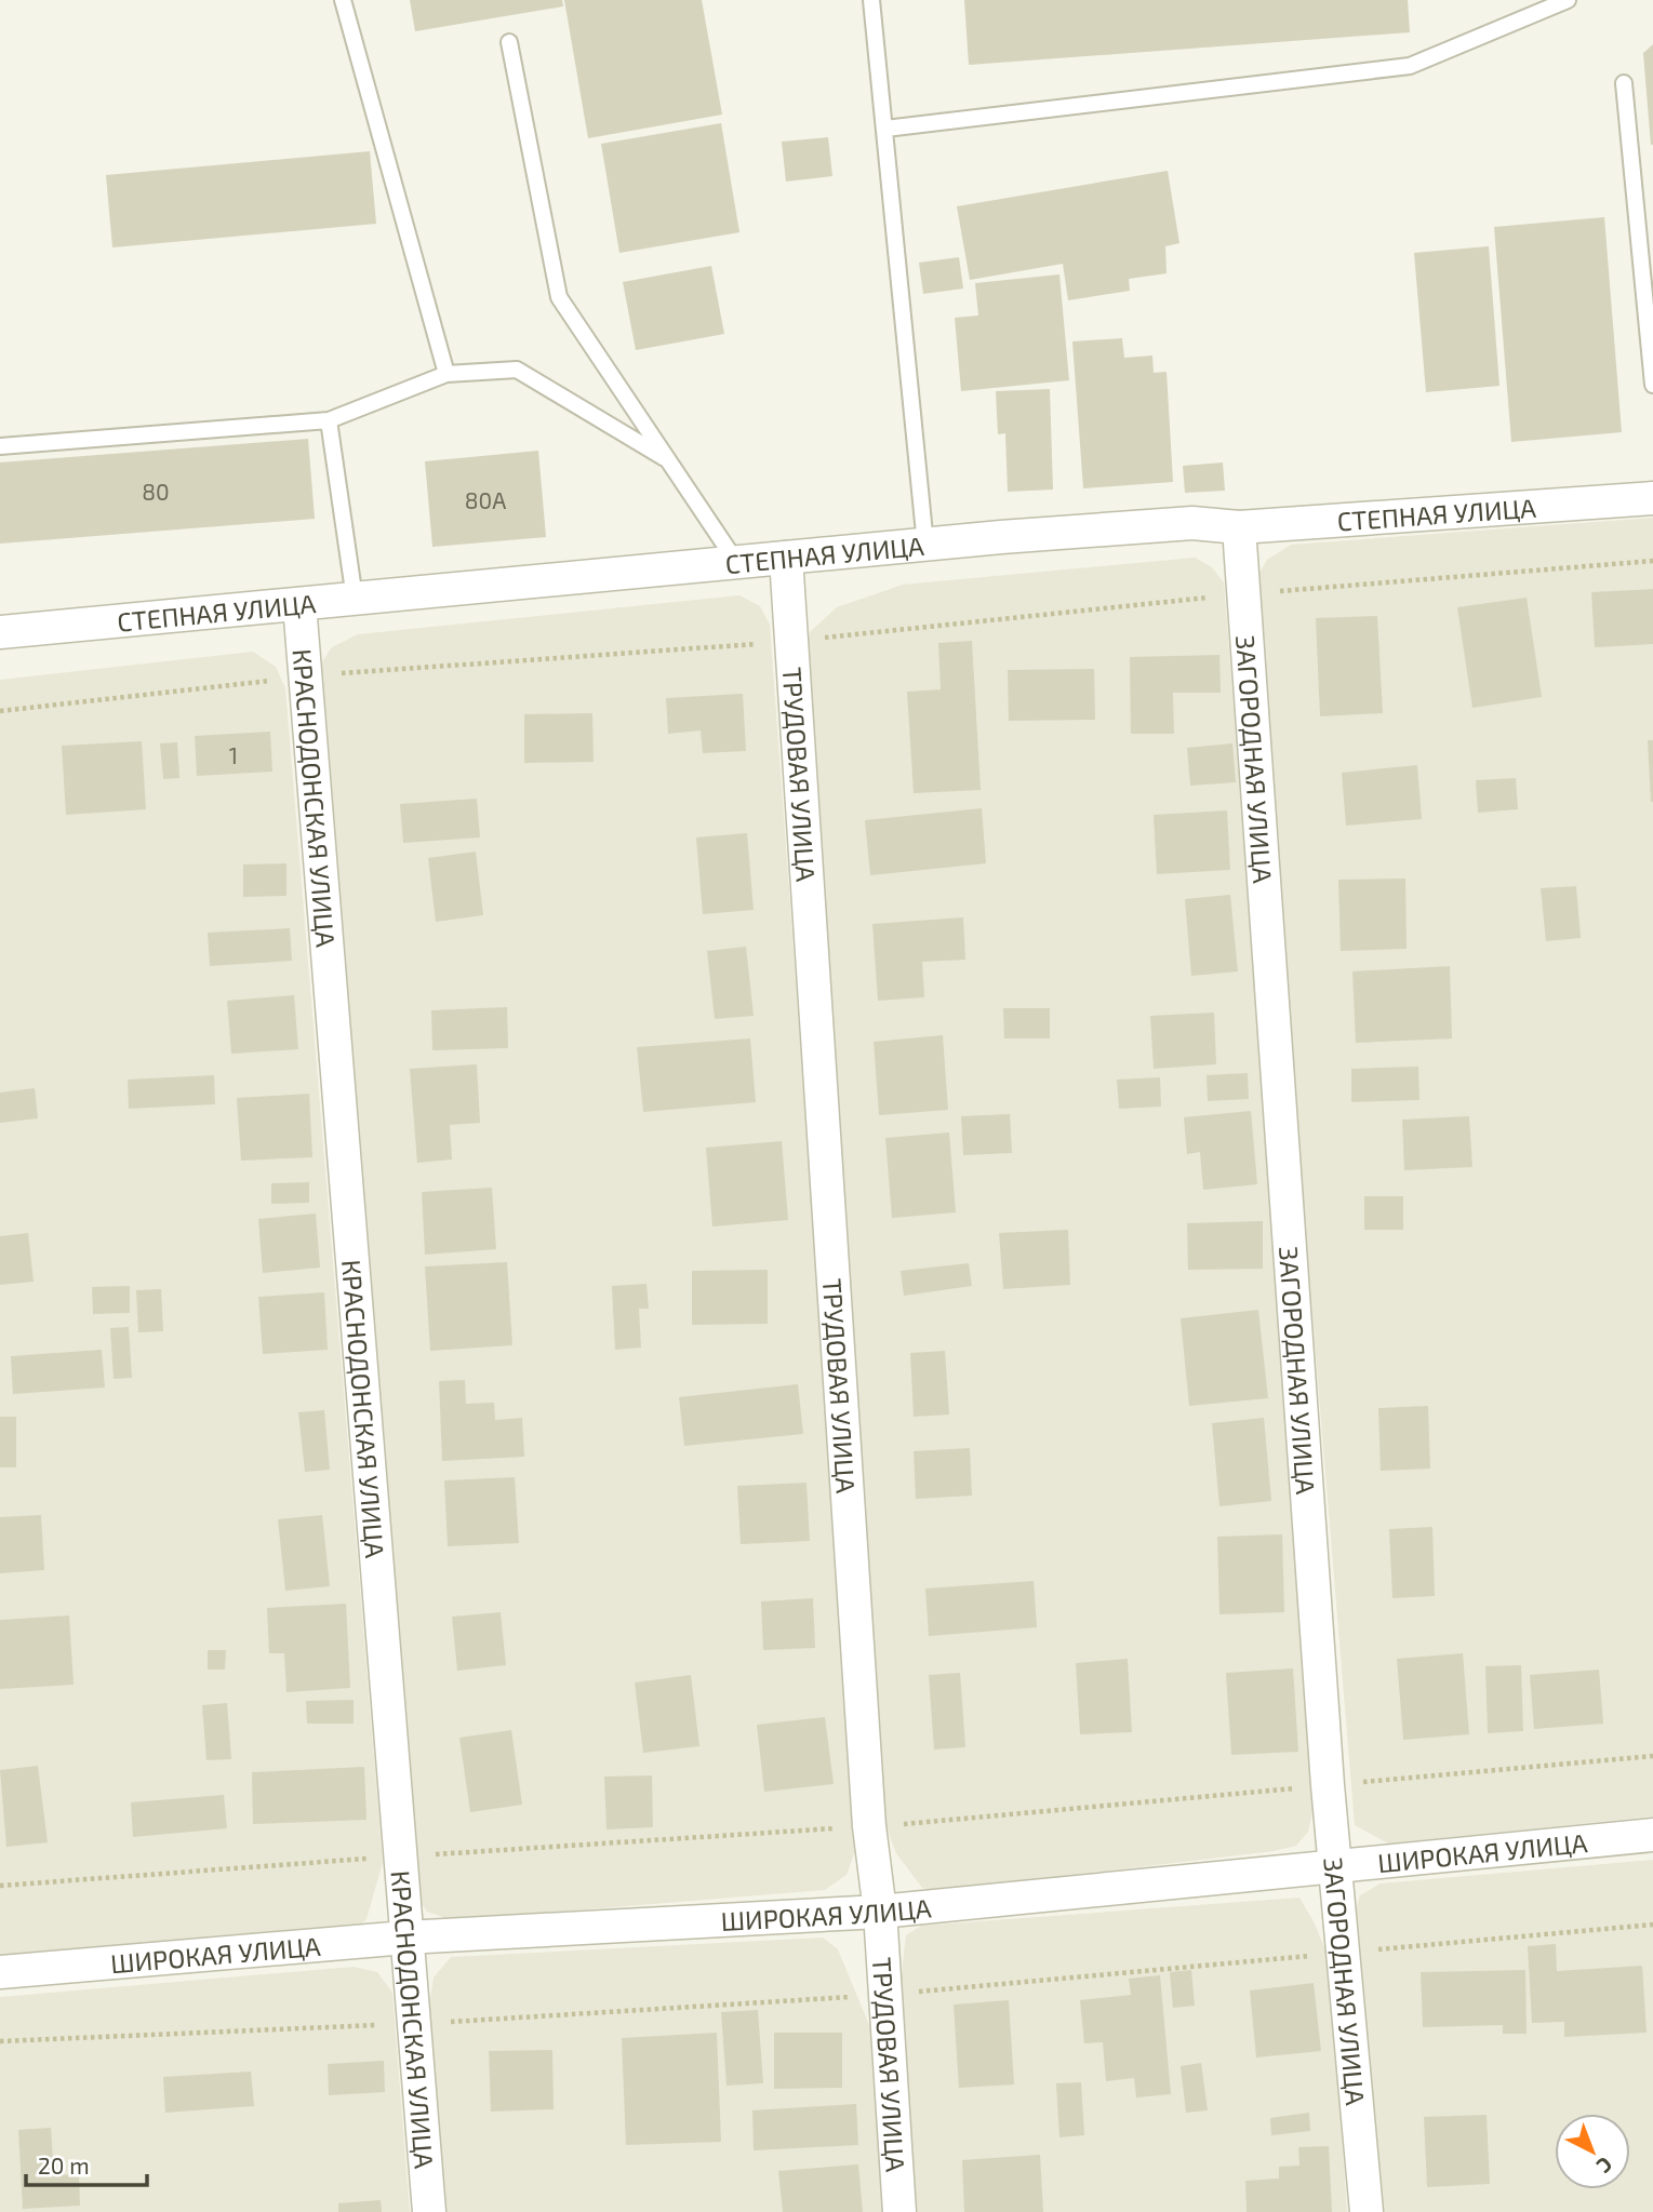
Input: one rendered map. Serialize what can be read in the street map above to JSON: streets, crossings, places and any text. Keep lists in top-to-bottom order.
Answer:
{
  "streets": {
    "street": [
      "СТЕПНАЯ УЛИЦА",
      "ЗАГОРОДНАЯ УЛИЦА",
      "ТРУДОВАЯ УЛИЦА",
      "КРАСНОДОНСКАЯ УЛИЦА",
      "ШИРОКАЯ УЛИЦА"
    ]
  },
  "crossings": [
    ["СТЕПНАЯ УЛИЦА", "ЗАГОРОДНАЯ УЛИЦА"],
    ["СТЕПНАЯ УЛИЦА", "ТРУДОВАЯ УЛИЦА"],
    ["СТЕПНАЯ УЛИЦА", "КРАСНОДОНСКАЯ УЛИЦА"],
    ["ЗАГОРОДНАЯ УЛИЦА", "ШИРОКАЯ УЛИЦА"],
    ["ТРУДОВАЯ УЛИЦА", "ШИРОКАЯ УЛИЦА"],
    ["КРАСНОДОНСКАЯ УЛИЦА", "ШИРОКАЯ УЛИЦА"]
  ],
  "house_numbers": ["80", "80А", "1"],
  "scale_bar": "20 m",
  "north": "bottom right"
}
